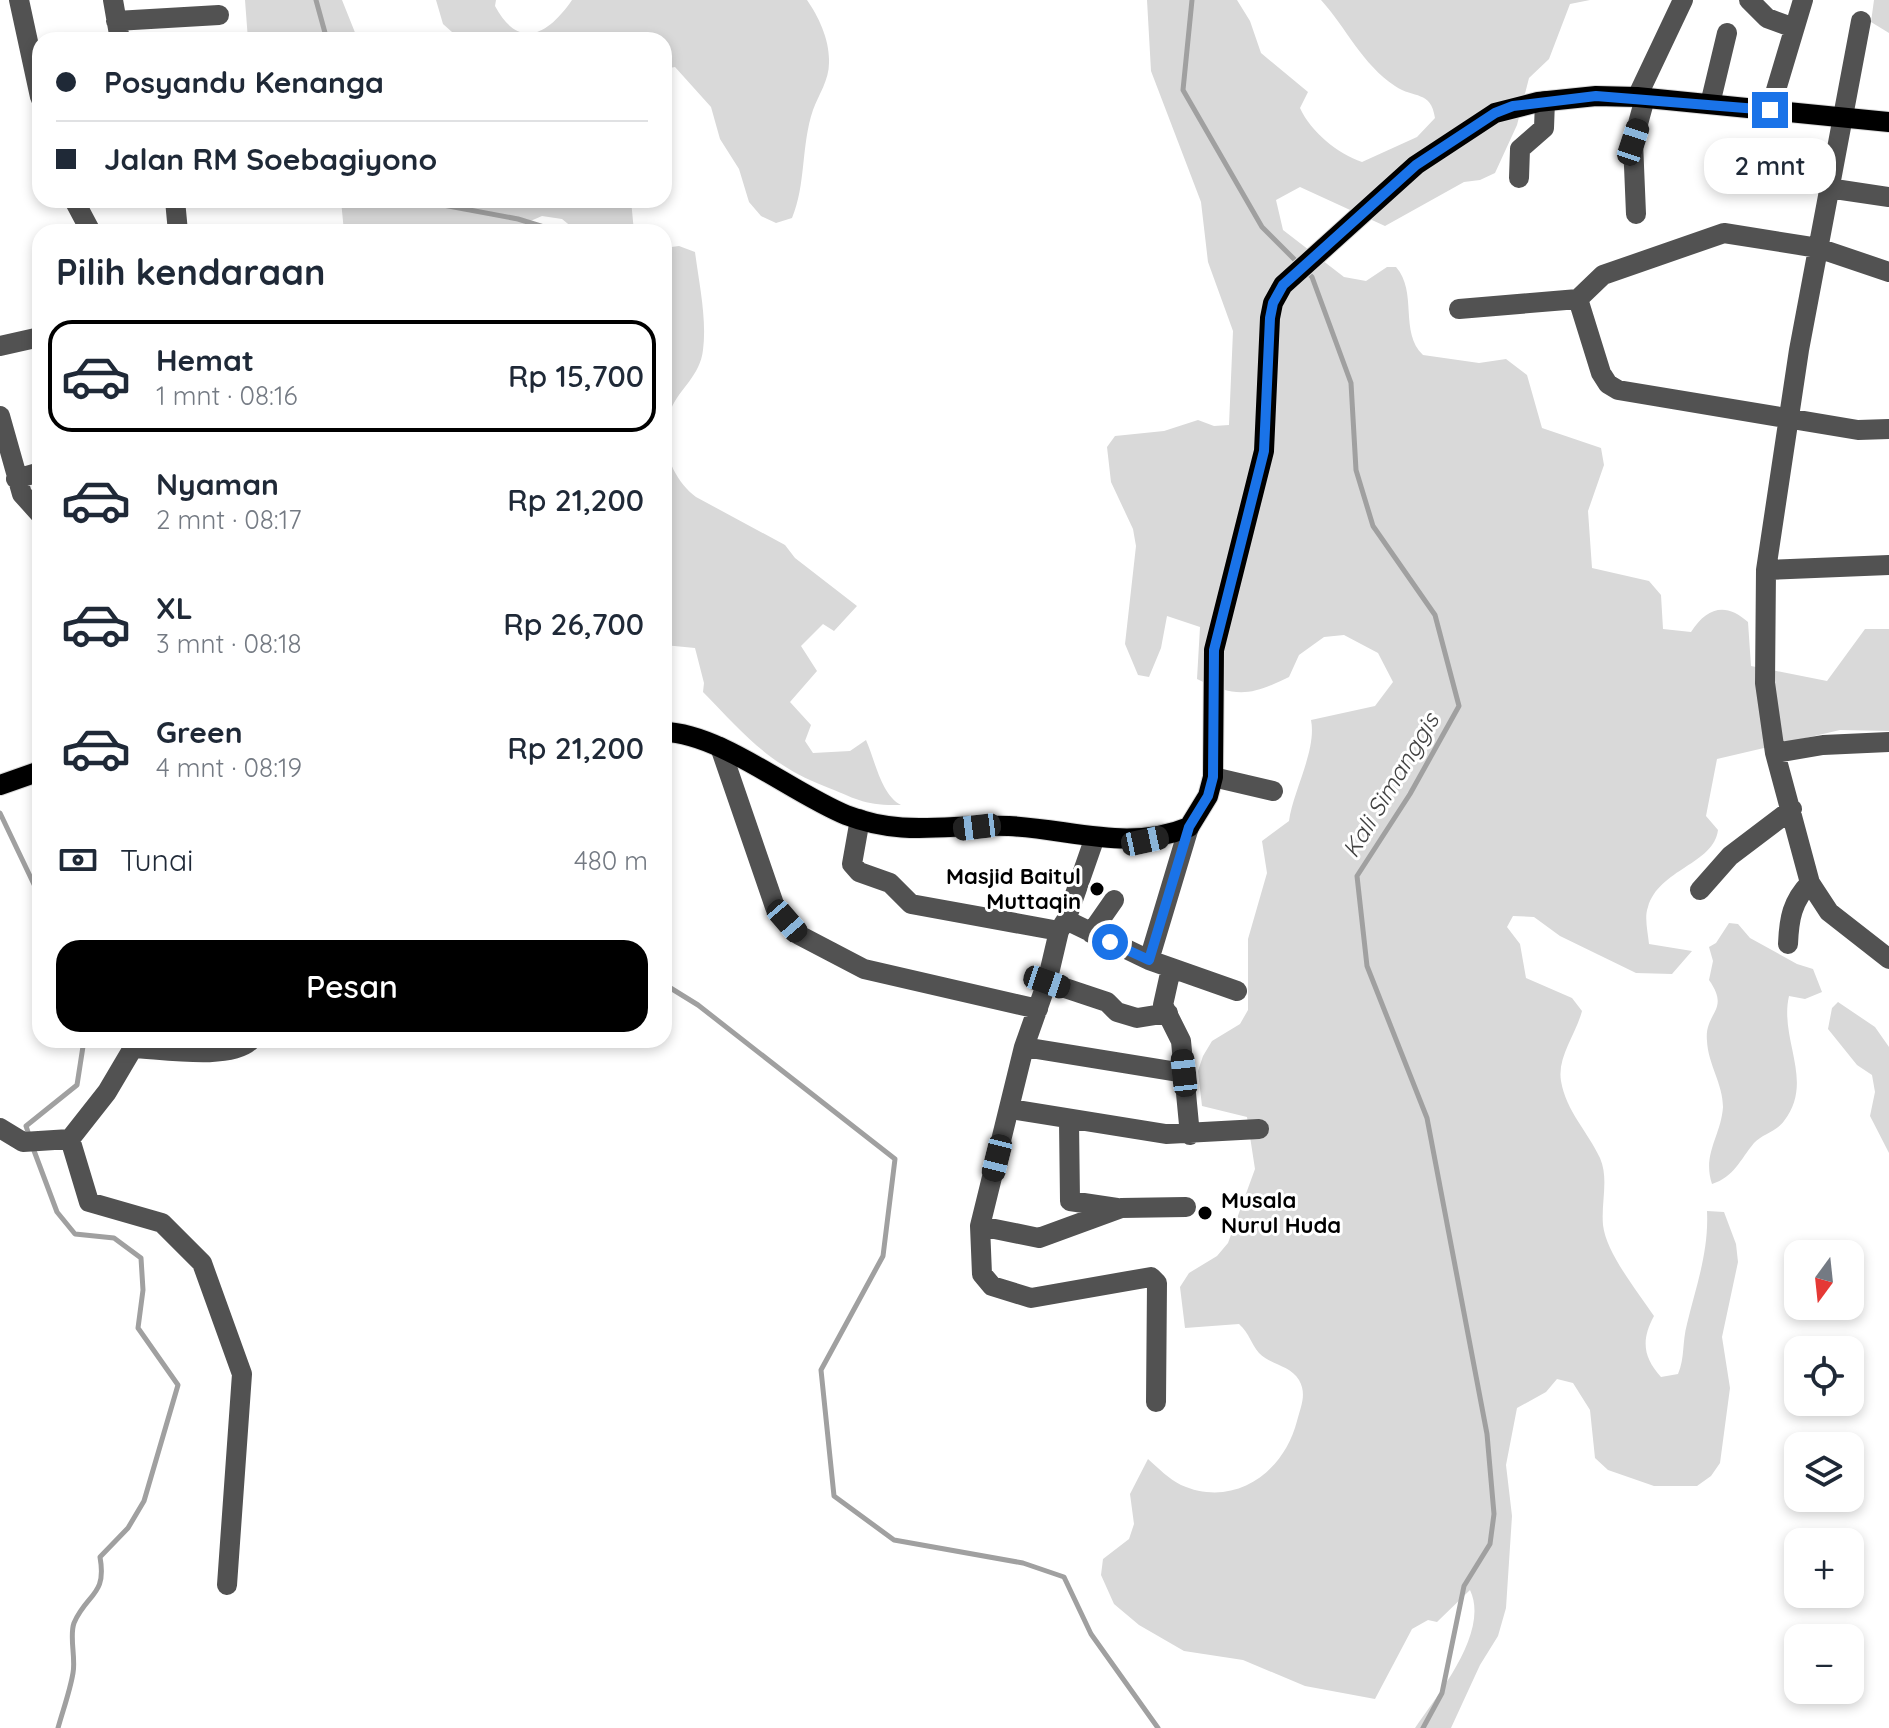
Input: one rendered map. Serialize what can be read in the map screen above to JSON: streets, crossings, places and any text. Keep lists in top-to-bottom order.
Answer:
{
  "water": ["Kali Simanggis"],
  "places": ["Masjid Baitul Muttaqin", "Musala Nurul Huda"],
  "north": "bottom",
  "page": {
    "banner": ["Posyandu Kenanga", "Jalan RM Soebagiyono"],
    "bubble": "2 mnt",
    "heading": "Pilih kendaraan",
    "list": [
      {
        "name": "Hemat",
        "note": "1 mnt · 08:16",
        "value": "Rp 15,700"
      },
      {
        "name": "Nyaman",
        "note": "2 mnt · 08:17",
        "value": "Rp 21,200"
      },
      {
        "name": "XL",
        "note": "3 mnt · 08:18",
        "value": "Rp 26,700"
      },
      {
        "name": "Green",
        "note": "4 mnt · 08:19",
        "value": "Rp 21,200"
      }
    ],
    "pay": ["Tunai", "480 m"],
    "buttons": "Pesan",
    "map_buttons": ["+", "−"]
  }
}
